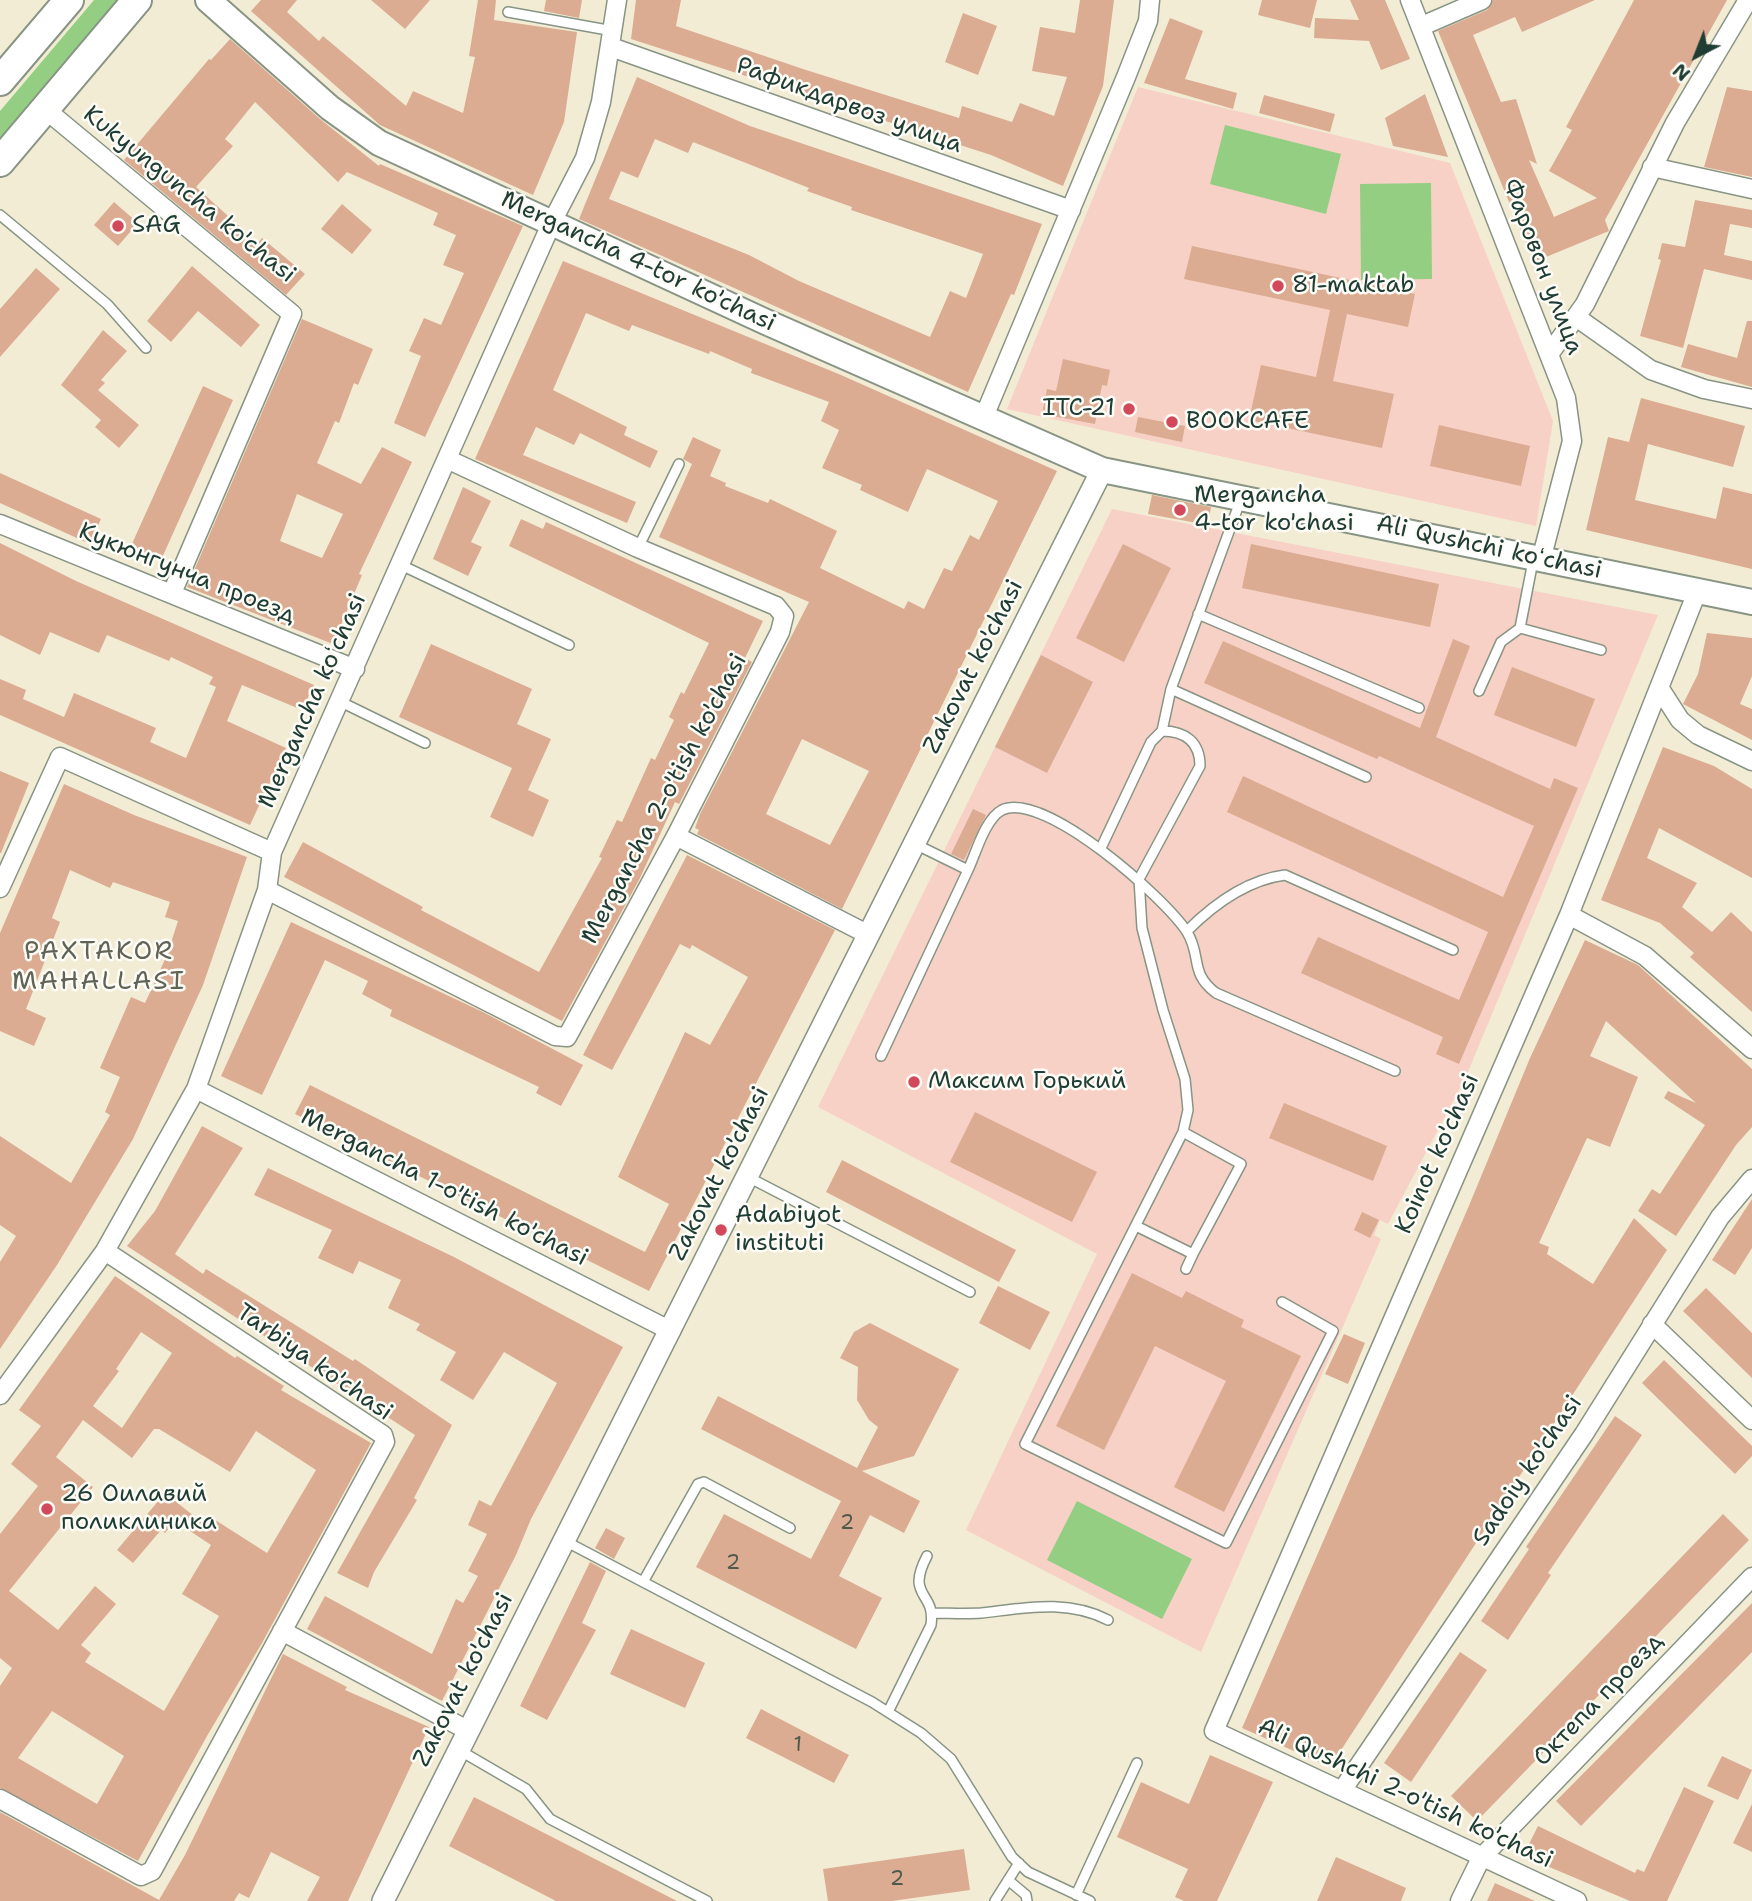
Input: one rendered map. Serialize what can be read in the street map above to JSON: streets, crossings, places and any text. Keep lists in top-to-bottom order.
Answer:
{
  "streets": {
    "main road": ["Mergancha 4-tor ko'chasi", "Ali Qushchi koʻchasi"],
    "street": [
      "Рафикдарвоз улица",
      "Kukyunguncha ko'chasi",
      "Фаровон улица",
      "Кукюнгунча проезд",
      "Zakovat ko'chasi",
      "Mergancha koʻchasi",
      "Mergancha 2-o'tish ko'chasi",
      "Koinot ko'chasi",
      "Mergancha 1-o'tish ko'chasi",
      "Tarbiya ko'chasi",
      "Sadoiy ko'chasi",
      "Октепа проезд",
      "Ali Qushchi 2-o'tish ko'chasi"
    ]
  },
  "crossings": [
    ["Рафикдарвоз улица", "Mergancha koʻchasi"],
    ["Kukyunguncha ko'chasi", "Кукюнгунча проезд"],
    ["Mergancha 4-tor ko'chasi", "Ali Qushchi koʻchasi"],
    ["Mergancha 4-tor ko'chasi", "Zakovat ko'chasi"],
    ["Mergancha 4-tor ko'chasi", "Mergancha koʻchasi"],
    ["Фаровон улица", "Ali Qushchi koʻchasi"],
    ["Ali Qushchi koʻchasi", "Zakovat ko'chasi"],
    ["Ali Qushchi koʻchasi", "Koinot ko'chasi"],
    ["Кукюнгунча проезд", "Mergancha koʻchasi"],
    ["Zakovat ko'chasi", "Mergancha 1-o'tish ko'chasi"],
    ["Mergancha koʻchasi", "Mergancha 2-o'tish ko'chasi"],
    ["Mergancha koʻchasi", "Mergancha 1-o'tish ko'chasi"],
    ["Mergancha koʻchasi", "Tarbiya ko'chasi"],
    ["Koinot ko'chasi", "Ali Qushchi 2-o'tish ko'chasi"],
    ["Sadoiy ko'chasi", "Ali Qushchi 2-o'tish ko'chasi"],
    ["Октепа проезд", "Ali Qushchi 2-o'tish ko'chasi"]
  ],
  "districts": ["PAXTAKOR MAHALLASI"],
  "places": [
    "SAG",
    "81-maktab",
    "ITC-21",
    "BOOKCAFE",
    "Mergancha 4-tor ko'chasi",
    "Максим Горький",
    "Adabiyot instituti",
    "26 Оилавий поликлиника"
  ],
  "house_numbers": [
    "2",
    "2",
    "1",
    "2"
  ],
  "north": "bottom left"
}
